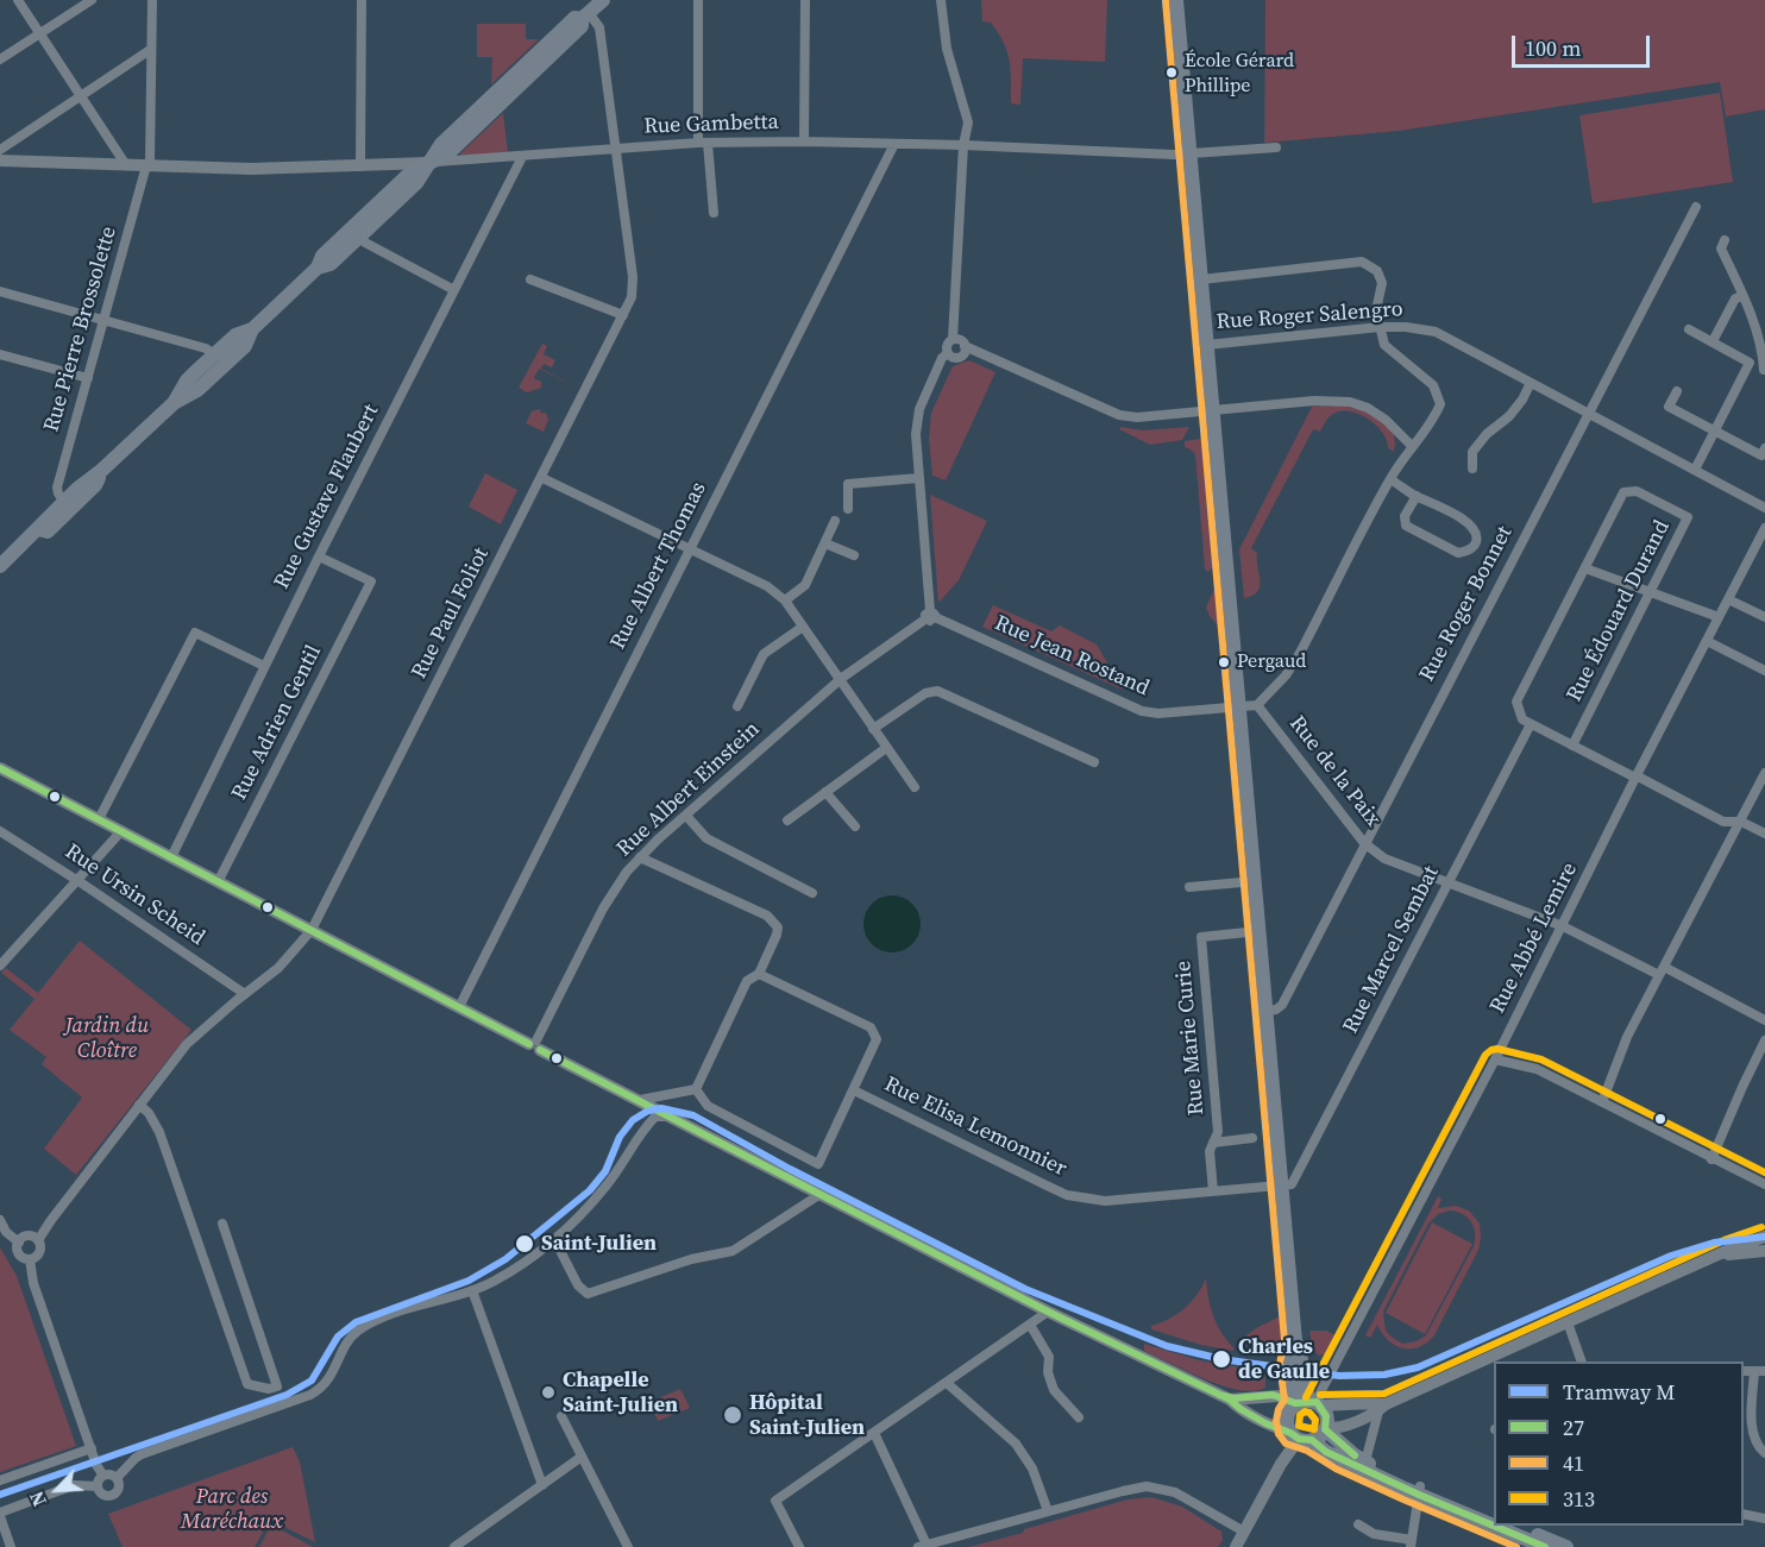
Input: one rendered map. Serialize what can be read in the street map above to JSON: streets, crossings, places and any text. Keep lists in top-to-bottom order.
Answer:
{
  "streets": {
    "street": [
      "Rue Gambetta",
      "Rue Roger Salengro",
      "Rue Pierre Brossolette",
      "Rue Gustave Flaubert",
      "Rue Albert Thomas",
      "Rue Roger Bonnet",
      "Rue Édouard Durand",
      "Rue Paul Foliot",
      "Rue Jean Rostand",
      "Rue Adrien Gentil",
      "Rue de la Paix",
      "Rue Albert Einstein",
      "Rue Ursin Scheid",
      "Rue Abbé Lemire",
      "Rue Marcel Sembat",
      "Rue Marie Curie",
      "Rue Elisa Lemonnier"
    ]
  },
  "crossings": [
    ["Rue Gambetta", "Rue Pierre Brossolette"],
    ["Rue Gambetta", "Rue Gustave Flaubert"],
    ["Rue Gambetta", "Rue Albert Thomas"],
    ["Rue Gambetta", "Rue Paul Foliot"],
    ["Rue Roger Salengro", "Rue Roger Bonnet"],
    ["Rue Gustave Flaubert", "Rue Adrien Gentil"],
    ["Rue Roger Bonnet", "Rue de la Paix"],
    ["Rue Paul Foliot", "Rue Ursin Scheid"],
    ["Rue Jean Rostand", "Rue Albert Einstein"],
    ["Rue de la Paix", "Rue Abbé Lemire"],
    ["Rue de la Paix", "Rue Marcel Sembat"],
    ["Rue Marcel Sembat", "Rue Elisa Lemonnier"],
    ["Rue Marie Curie", "Rue Elisa Lemonnier"]
  ],
  "parks": ["Jardin du Cloître", "Parc des Maréchaux"],
  "places": [
    "École Gérard Phillipe",
    "Pergaud",
    "Saint-Julien",
    "Charles de Gaulle",
    "Chapelle Saint-Julien",
    "Hôpital Saint-Julien"
  ],
  "lines": [
    "transit line 41",
    "transit line 27",
    "transit line 313",
    "tram line M"
  ],
  "legend": [
    "Tramway M",
    "27",
    "41",
    "313"
  ],
  "scale_bar": "100 m",
  "north": "bottom left"
}
